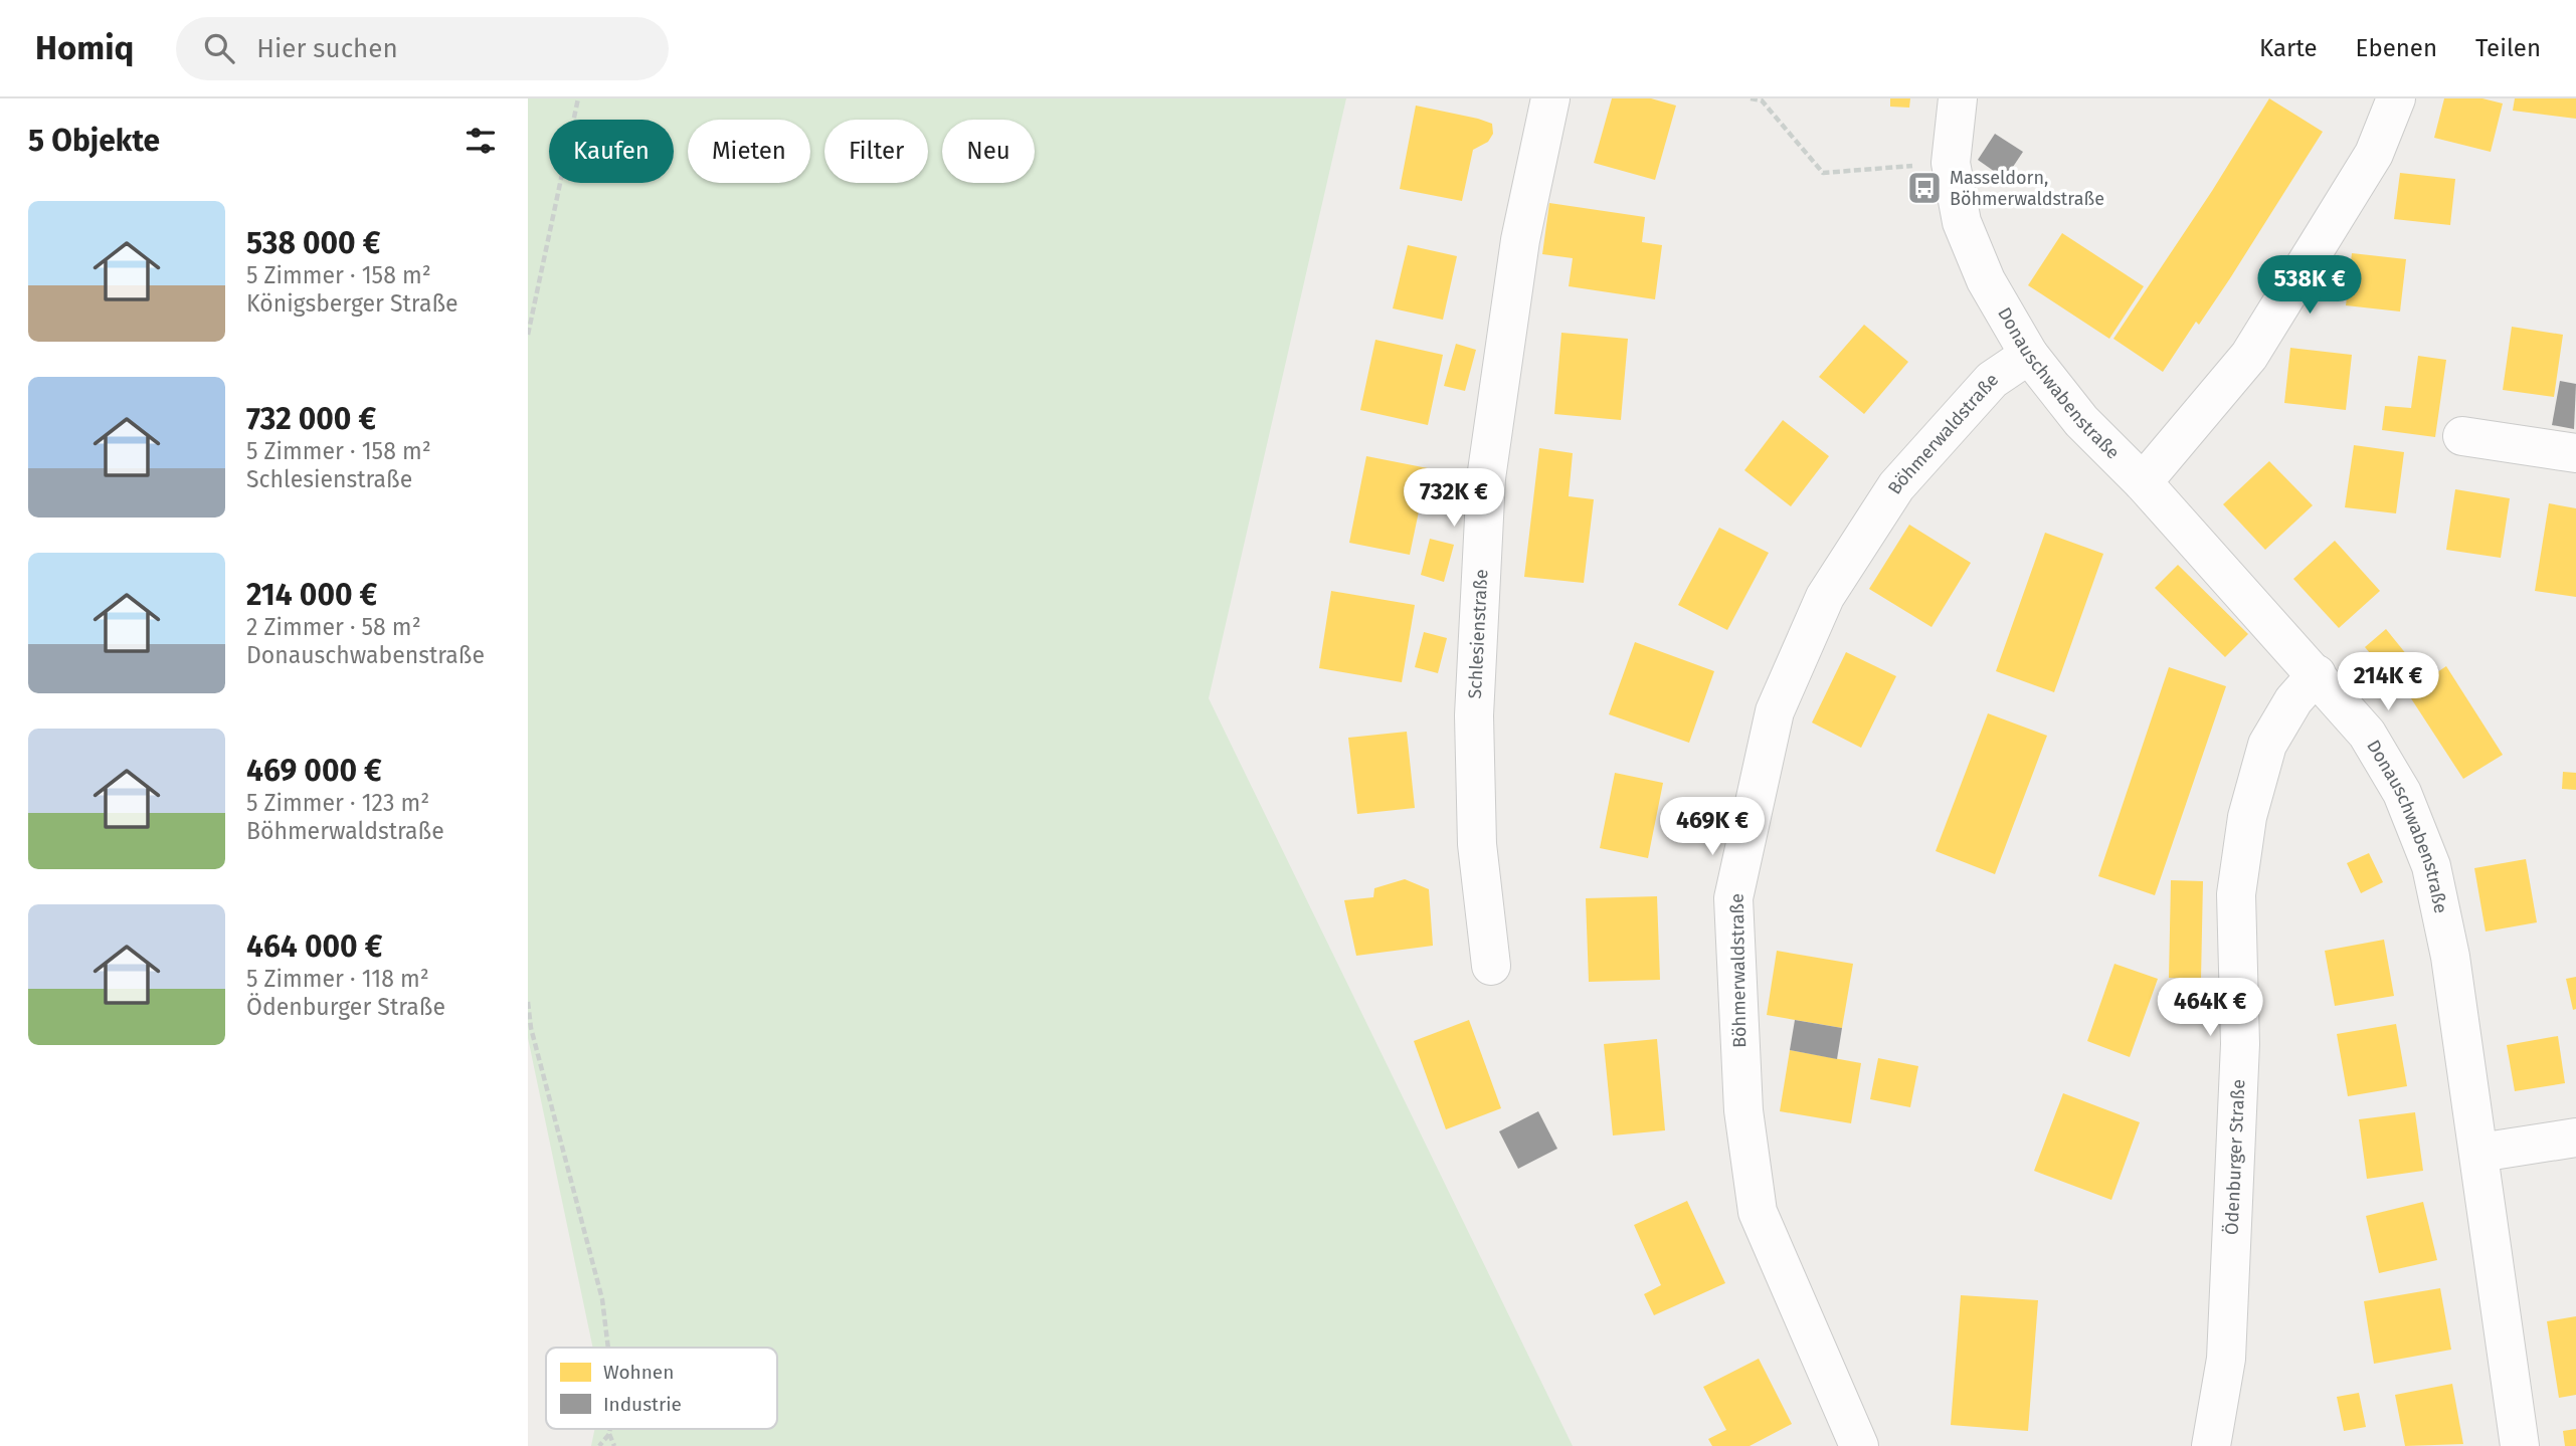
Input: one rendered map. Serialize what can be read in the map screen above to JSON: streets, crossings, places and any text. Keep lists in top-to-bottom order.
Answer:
{
  "streets": {
    "street": [
      "Donauschwabenstraße",
      "Böhmerwaldstraße",
      "Schlesienstraße",
      "Ödenburger Straße"
    ]
  },
  "crossings": [
    ["Donauschwabenstraße", "Böhmerwaldstraße"],
    ["Donauschwabenstraße", "Ödenburger Straße"]
  ],
  "places": {
    "bus stop": ["Masseldorn, Böhmerwaldstraße"]
  },
  "legend": ["Wohnen", "Industrie"],
  "page": {
    "header": "Homiq",
    "search": "Hier suchen",
    "nav": ["Karte", "Ebenen", "Teilen"],
    "heading": "5 Objekte",
    "chip": [
      "Kaufen",
      "Mieten",
      "Filter",
      "Neu"
    ],
    "list": [
      {
        "name": "538 000 €",
        "note": "5 Zimmer · 158 m² · Königsberger Straße"
      },
      {
        "name": "732 000 €",
        "note": "5 Zimmer · 158 m² · Schlesienstraße"
      },
      {
        "name": "214 000 €",
        "note": "2 Zimmer · 58 m² · Donauschwabenstraße"
      },
      {
        "name": "469 000 €",
        "note": "5 Zimmer · 123 m² · Böhmerwaldstraße"
      },
      {
        "name": "464 000 €",
        "note": "5 Zimmer · 118 m² · Ödenburger Straße"
      }
    ],
    "price": [
      "538K €",
      "732K €",
      "214K €",
      "469K €",
      "464K €"
    ]
  }
}
